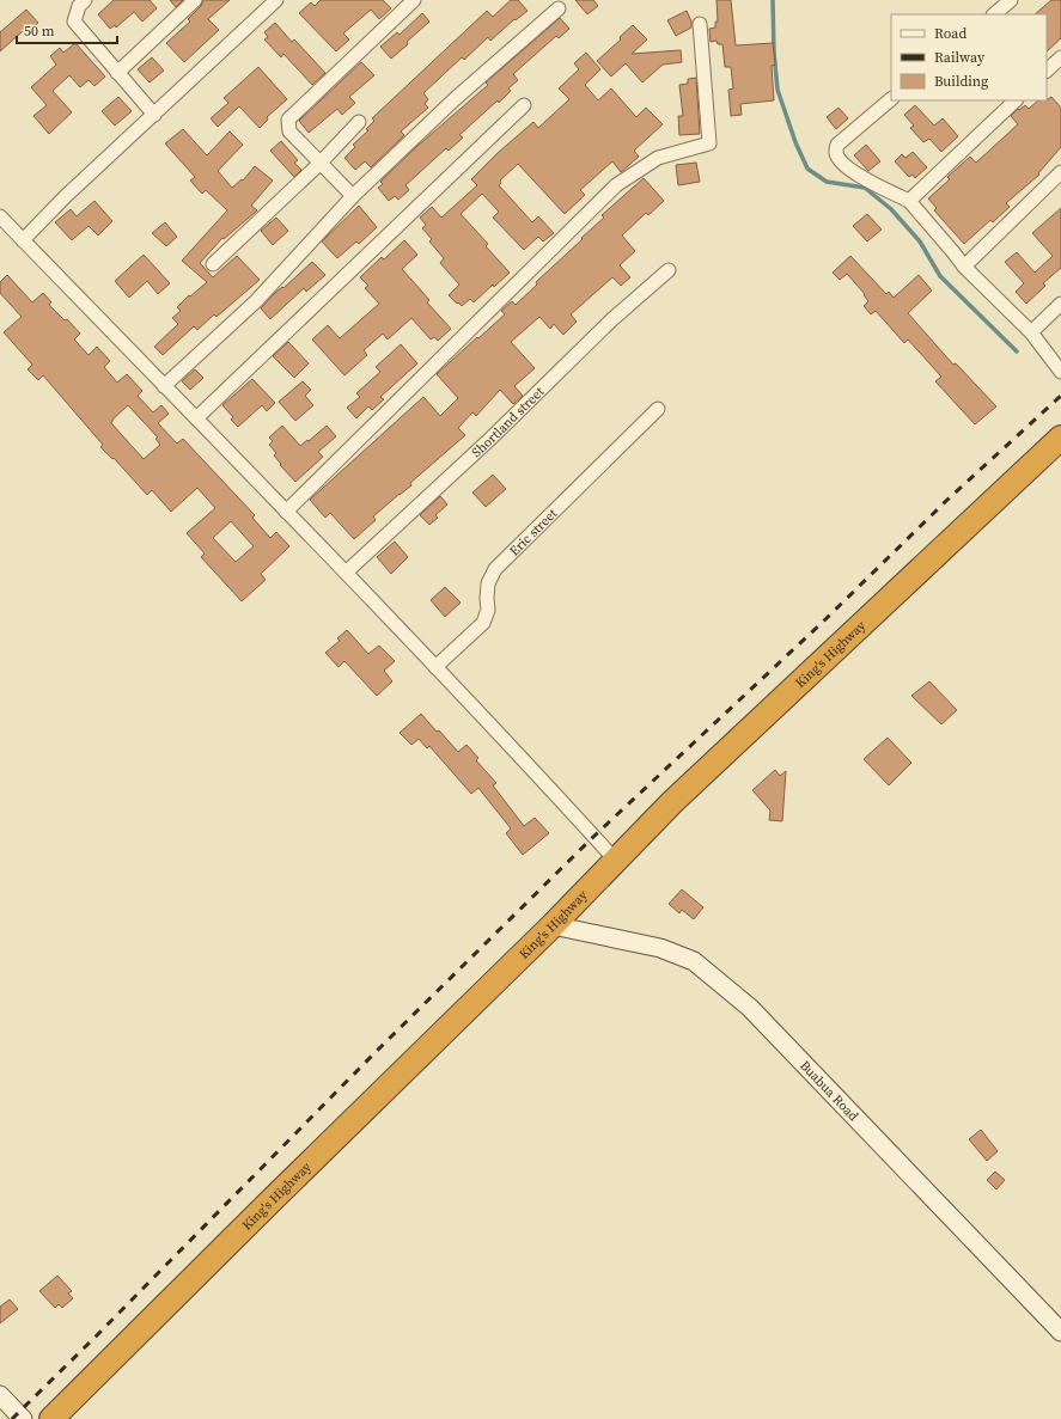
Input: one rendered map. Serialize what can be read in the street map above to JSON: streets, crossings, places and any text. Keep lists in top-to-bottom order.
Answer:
{
  "streets": {
    "highway": ["King's Highway"],
    "street": ["Shortland street", "Eric street", "Buabua Road"]
  },
  "crossings": [
    ["King's Highway", "Buabua Road"]
  ],
  "legend": ["Road", "Railway", "Building"],
  "scale_bar": "50 m"
}
